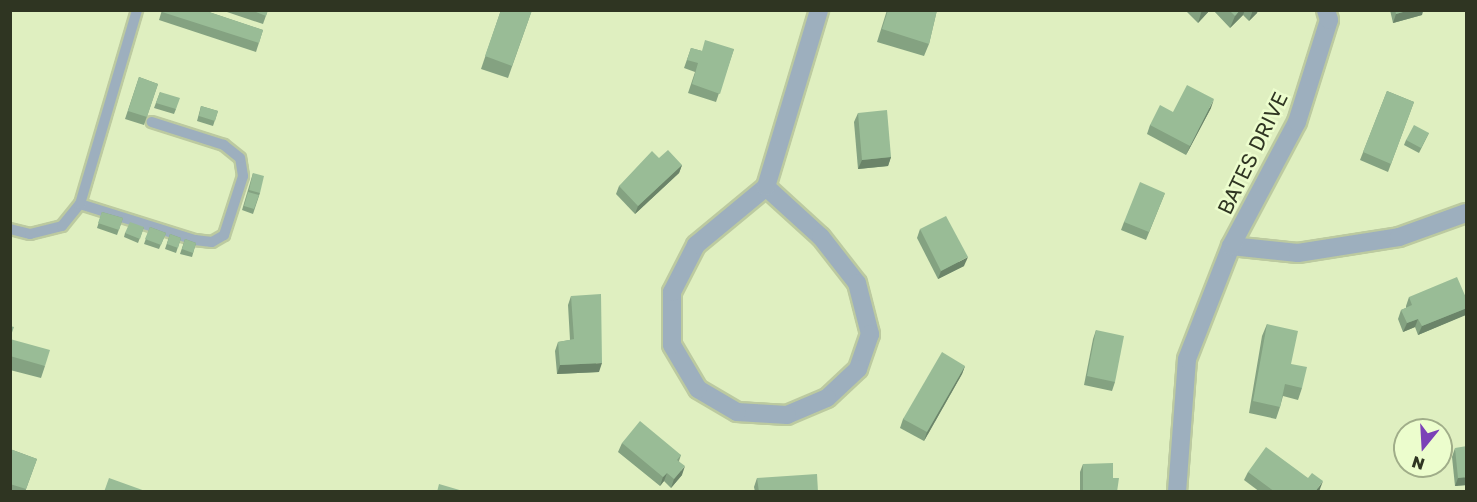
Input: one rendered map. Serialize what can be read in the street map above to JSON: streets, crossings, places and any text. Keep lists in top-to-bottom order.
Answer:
{
  "streets": {
    "street": ["BATES DRIVE"]
  },
  "north": "bottom"
}
